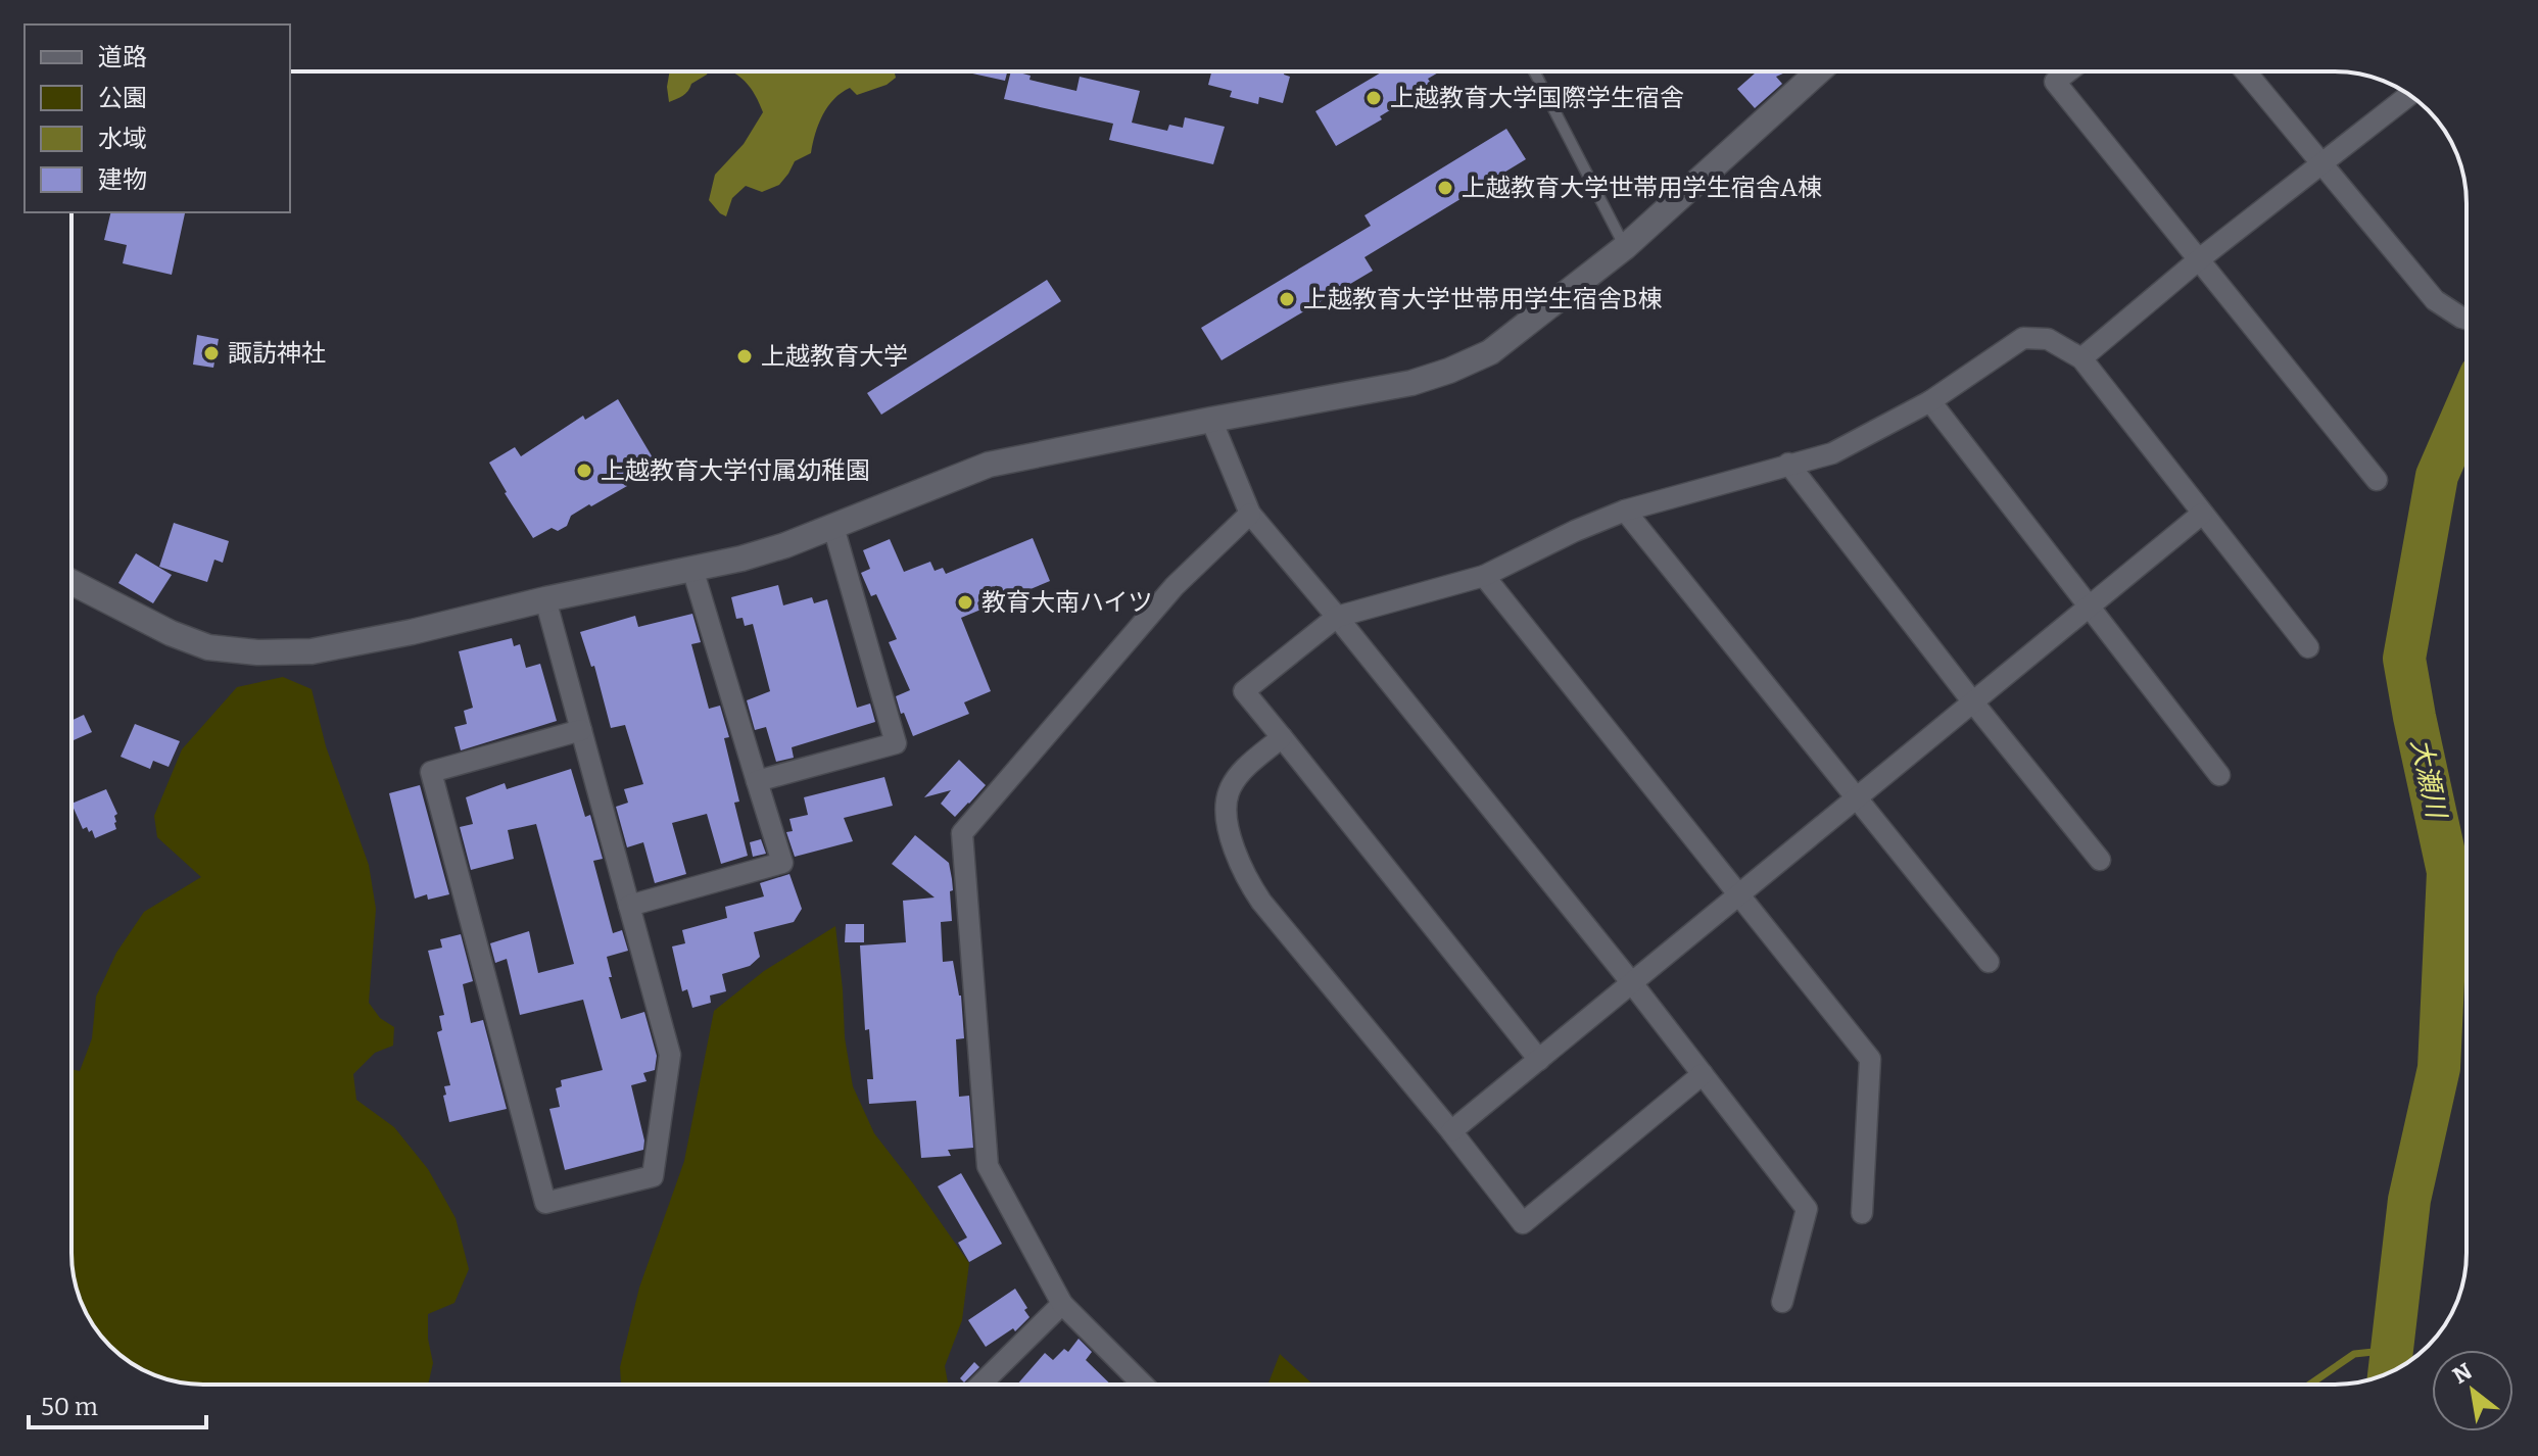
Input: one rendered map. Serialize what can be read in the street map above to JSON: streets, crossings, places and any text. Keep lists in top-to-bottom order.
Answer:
{
  "water": ["大瀬川"],
  "places": [
    "上越教育大学国際学生宿舎",
    "上越教育大学世帯用学生宿舎A棟",
    "上越教育大学世帯用学生宿舎B棟",
    "諏訪神社",
    "上越教育大学",
    "上越教育大学付属幼稚園",
    "教育大南ハイツ"
  ],
  "legend": [
    "道路",
    "公園",
    "水域",
    "建物"
  ],
  "scale_bar": "50 m",
  "north": "top left"
}
